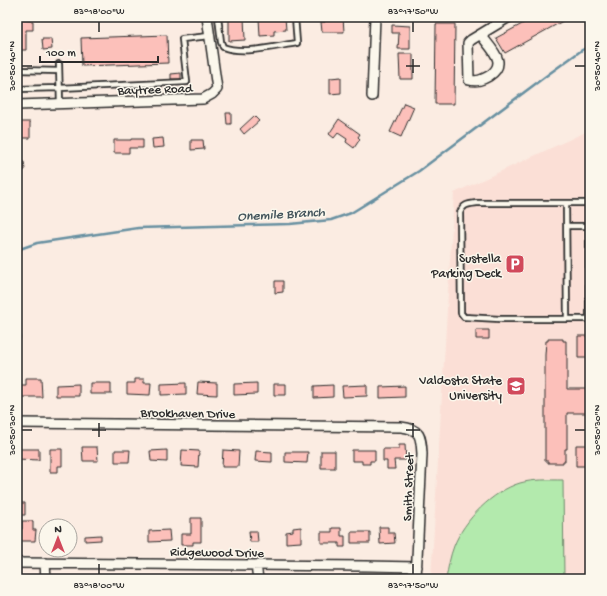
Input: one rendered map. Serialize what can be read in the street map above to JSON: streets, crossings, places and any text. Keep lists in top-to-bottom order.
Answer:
{
  "streets": {
    "street": [
      "Baytree Road",
      "Brookhaven Drive",
      "Smith Street",
      "Ridgewood Drive"
    ]
  },
  "crossings": [
    ["Brookhaven Drive", "Smith Street"],
    ["Smith Street", "Ridgewood Drive"]
  ],
  "water": ["Onemile Branch"],
  "places": {
    "parking": ["Sustella Parking Deck"],
    "school or university": ["Valdosta State University"]
  },
  "scale_bar": "100 m",
  "north": "top",
  "coordinates": [
    "83°18'00\"W",
    "83°17'50\"W",
    "30°50'40\"N",
    "30°50'30\"N"
  ]
}
